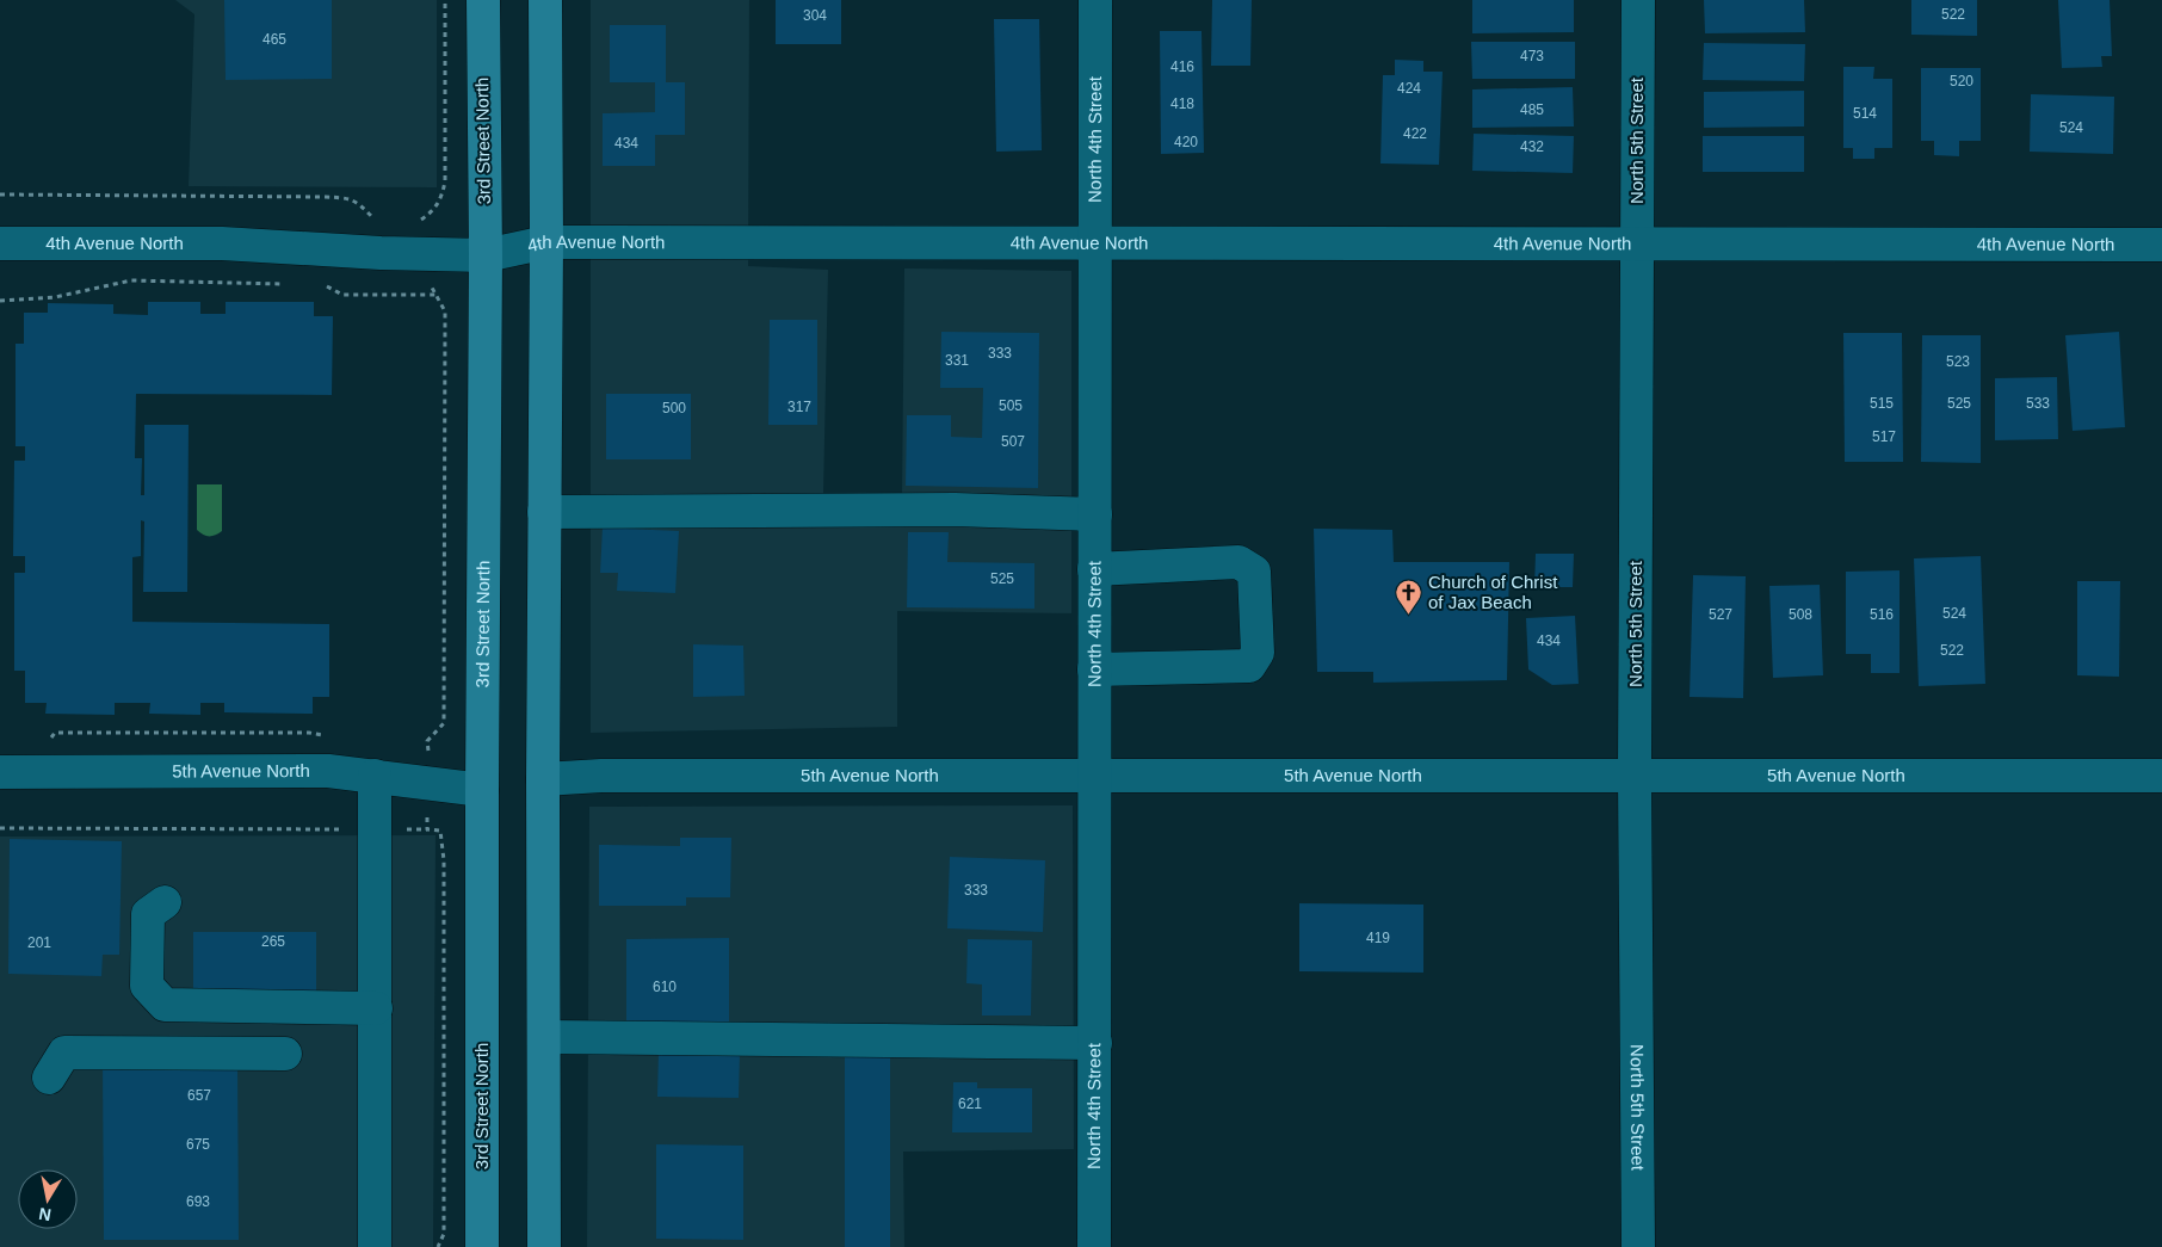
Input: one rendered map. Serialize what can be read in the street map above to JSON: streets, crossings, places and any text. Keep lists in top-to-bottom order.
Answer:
{
  "streets": {
    "main road": ["3rd Street North"],
    "street": [
      "North 4th Street",
      "North 5th Street",
      "4th Avenue North",
      "5th Avenue North"
    ]
  },
  "crossings": [
    ["3rd Street North", "4th Avenue North"],
    ["3rd Street North", "5th Avenue North"],
    ["North 4th Street", "4th Avenue North"],
    ["North 4th Street", "5th Avenue North"],
    ["North 5th Street", "4th Avenue North"],
    ["North 5th Street", "5th Avenue North"]
  ],
  "places": {
    "church": ["Church of Christ of Jax Beach"]
  },
  "house_numbers": [
    "522",
    "304",
    "465",
    "473",
    "416",
    "520",
    "424",
    "418",
    "485",
    "514",
    "524",
    "422",
    "420",
    "434",
    "432",
    "333",
    "331",
    "523",
    "515",
    "525",
    "533",
    "505",
    "317",
    "500",
    "517",
    "507",
    "525",
    "524",
    "527",
    "508",
    "516",
    "434",
    "522",
    "333",
    "419",
    "265",
    "201",
    "610",
    "657",
    "621",
    "675",
    "693"
  ],
  "north": "bottom"
}
